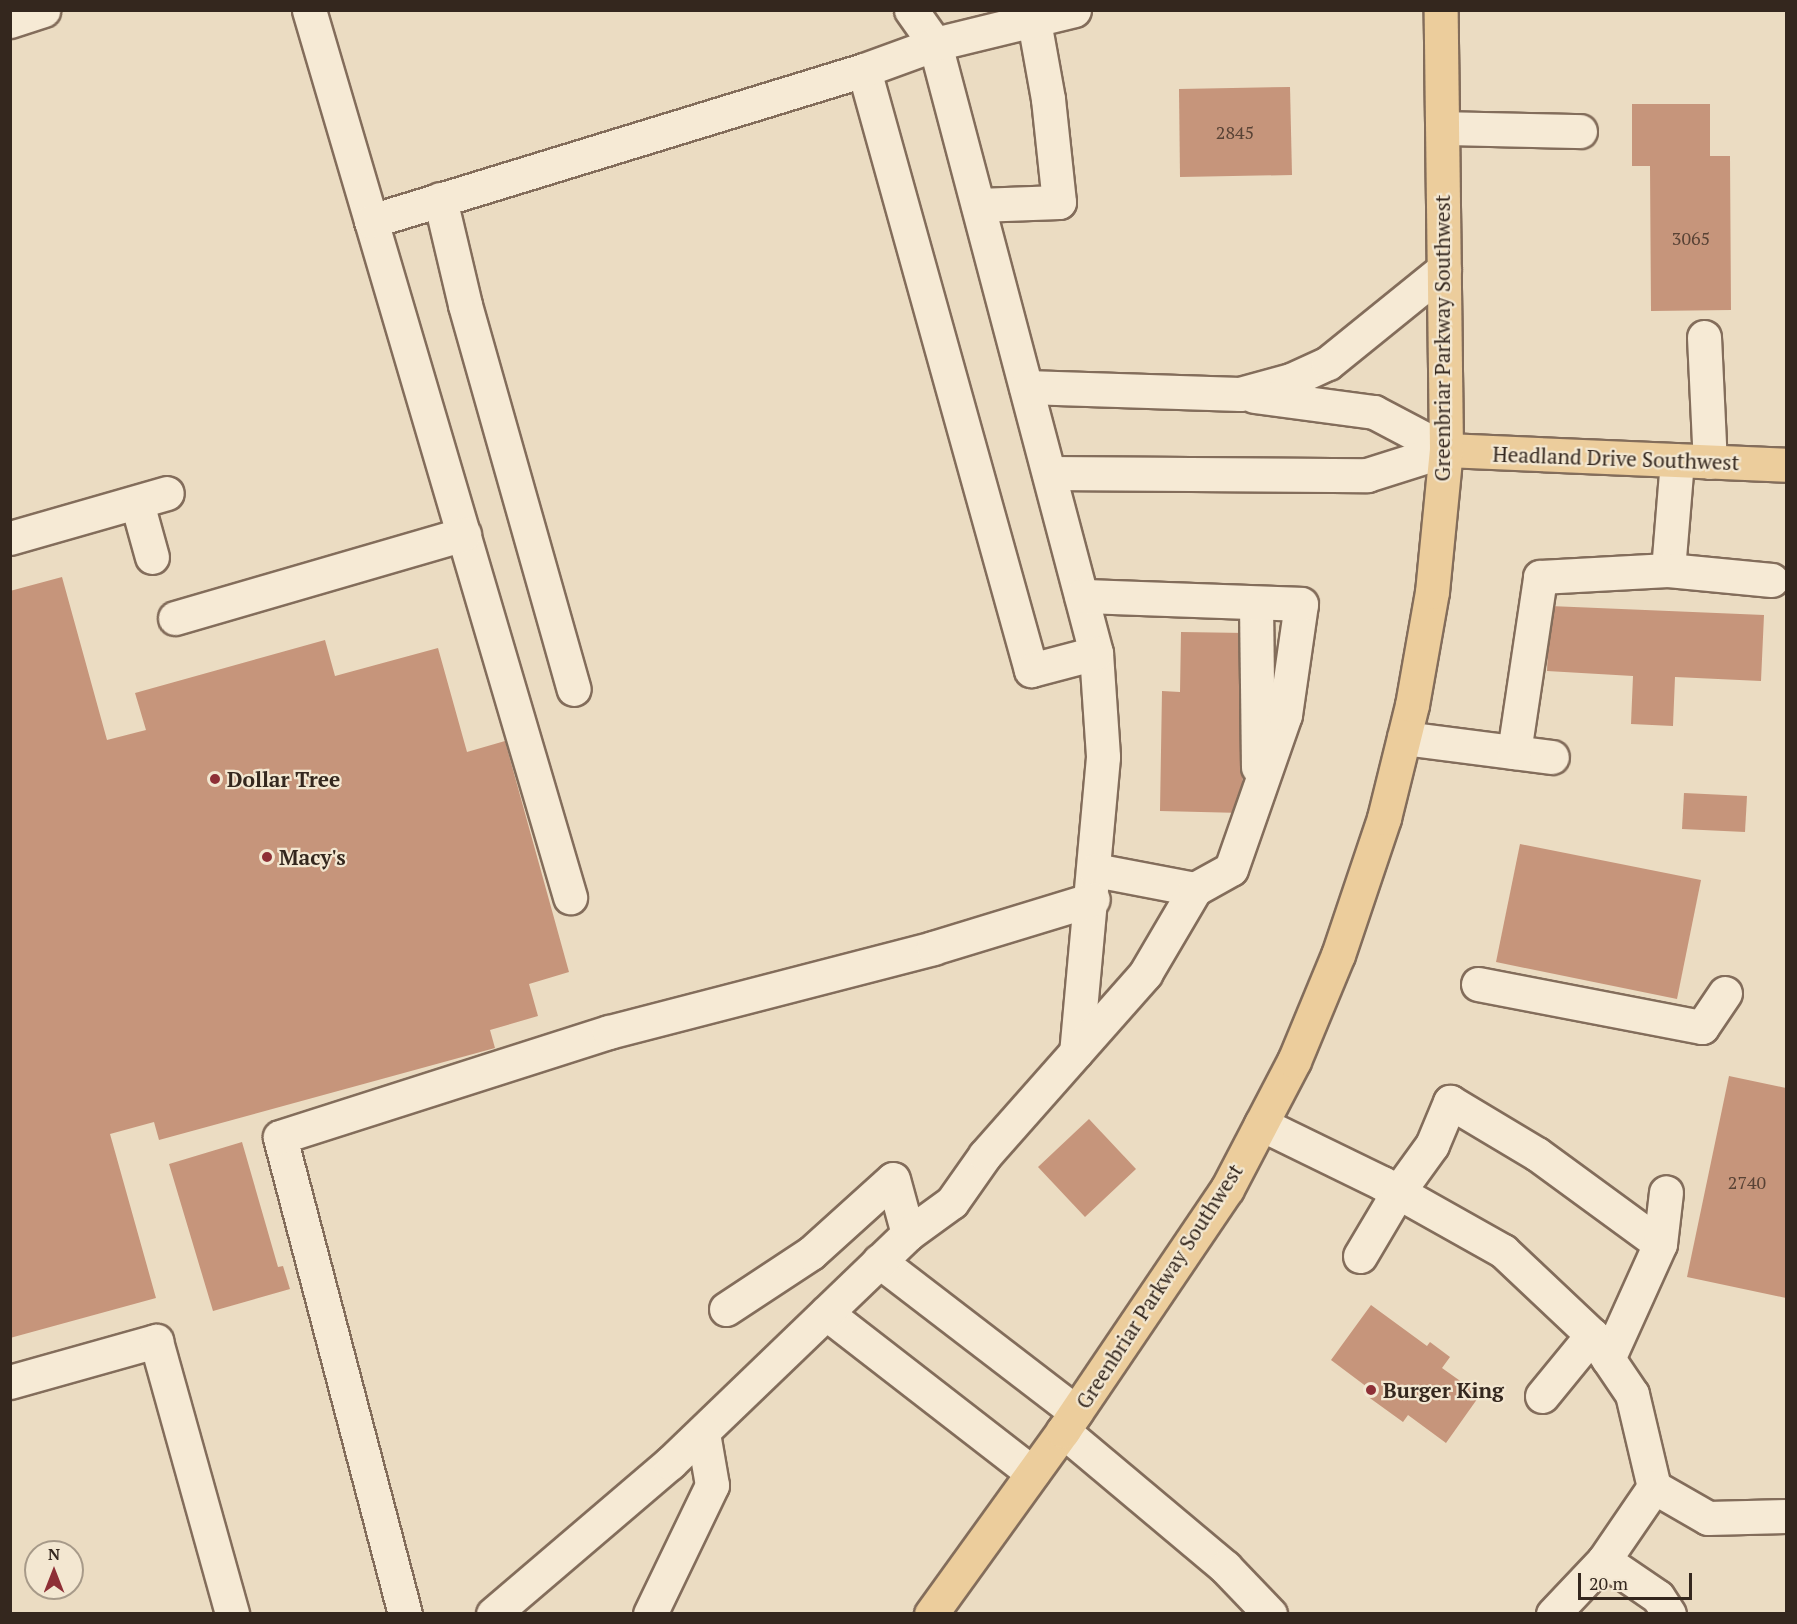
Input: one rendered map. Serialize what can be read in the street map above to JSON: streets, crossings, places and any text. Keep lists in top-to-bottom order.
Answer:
{
  "streets": {
    "main road": ["Greenbriar Parkway Southwest", "Headland Drive Southwest"]
  },
  "crossings": [
    ["Greenbriar Parkway Southwest", "Headland Drive Southwest"]
  ],
  "places": ["Dollar Tree", "Macy's", "Burger King"],
  "house_numbers": ["2845", "3065", "2740"],
  "scale_bar": "20 m",
  "north": "top"
}
